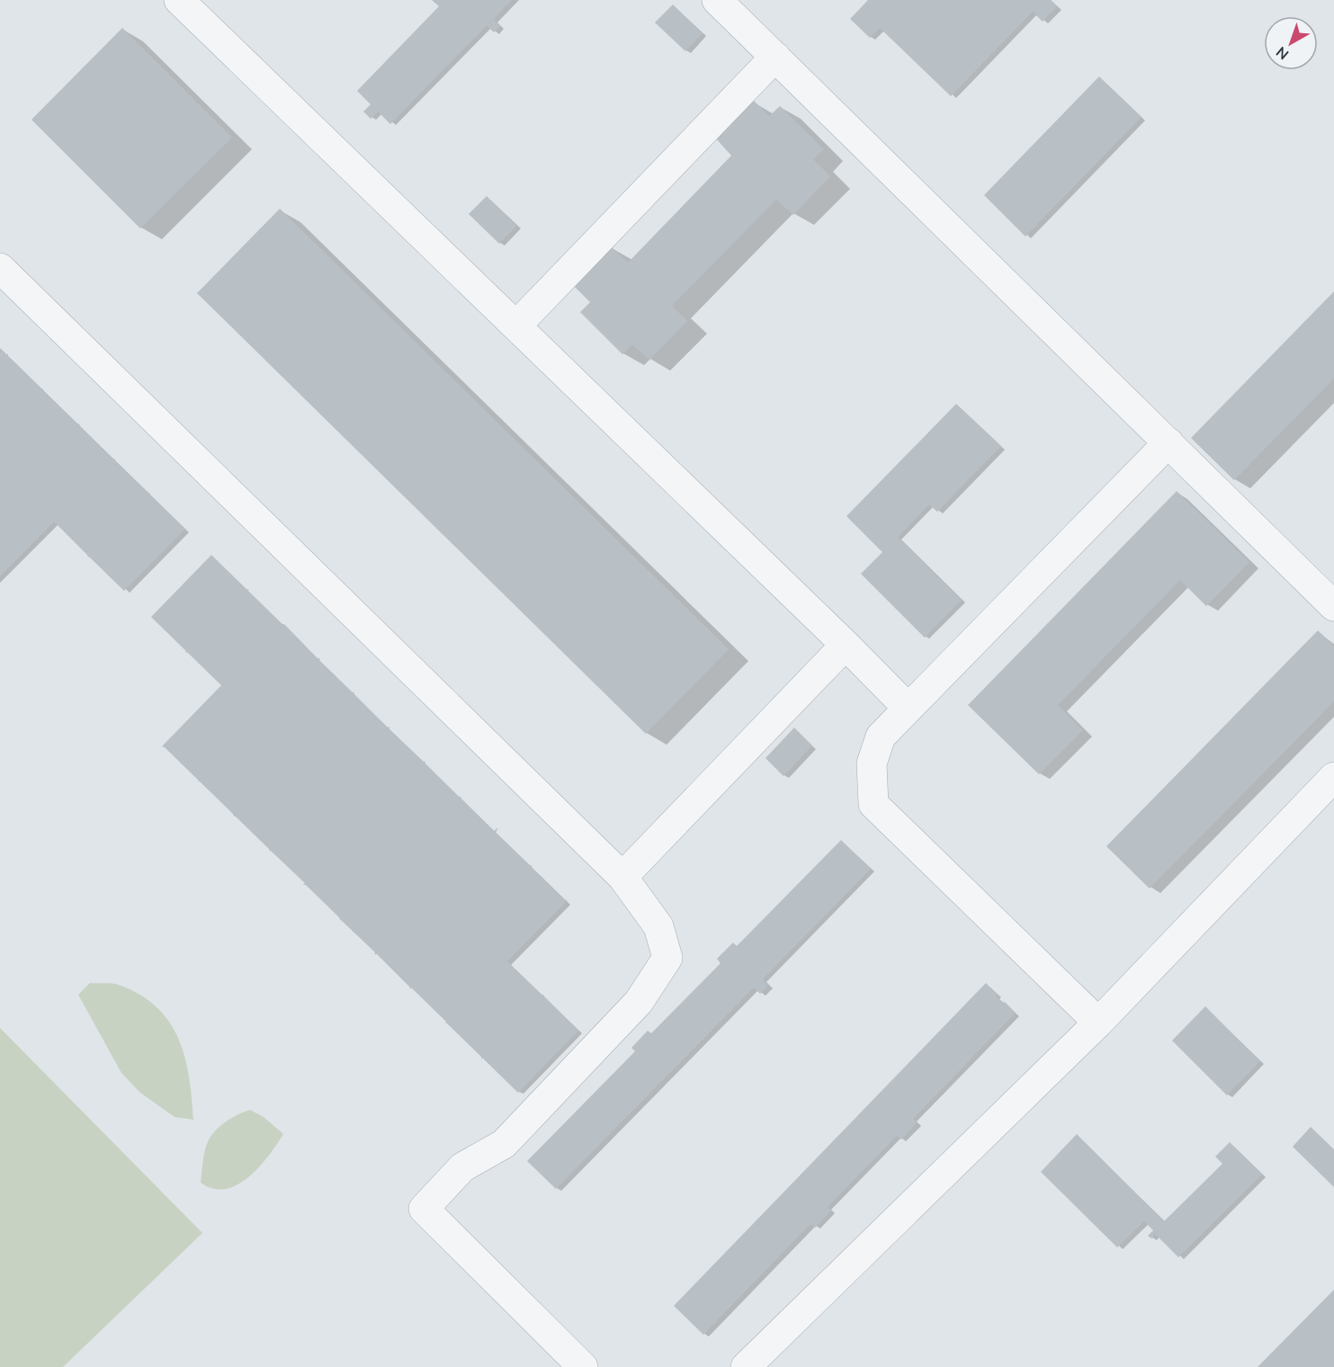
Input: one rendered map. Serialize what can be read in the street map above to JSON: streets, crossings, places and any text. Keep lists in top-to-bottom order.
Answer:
{
  "north": "bottom left"
}
